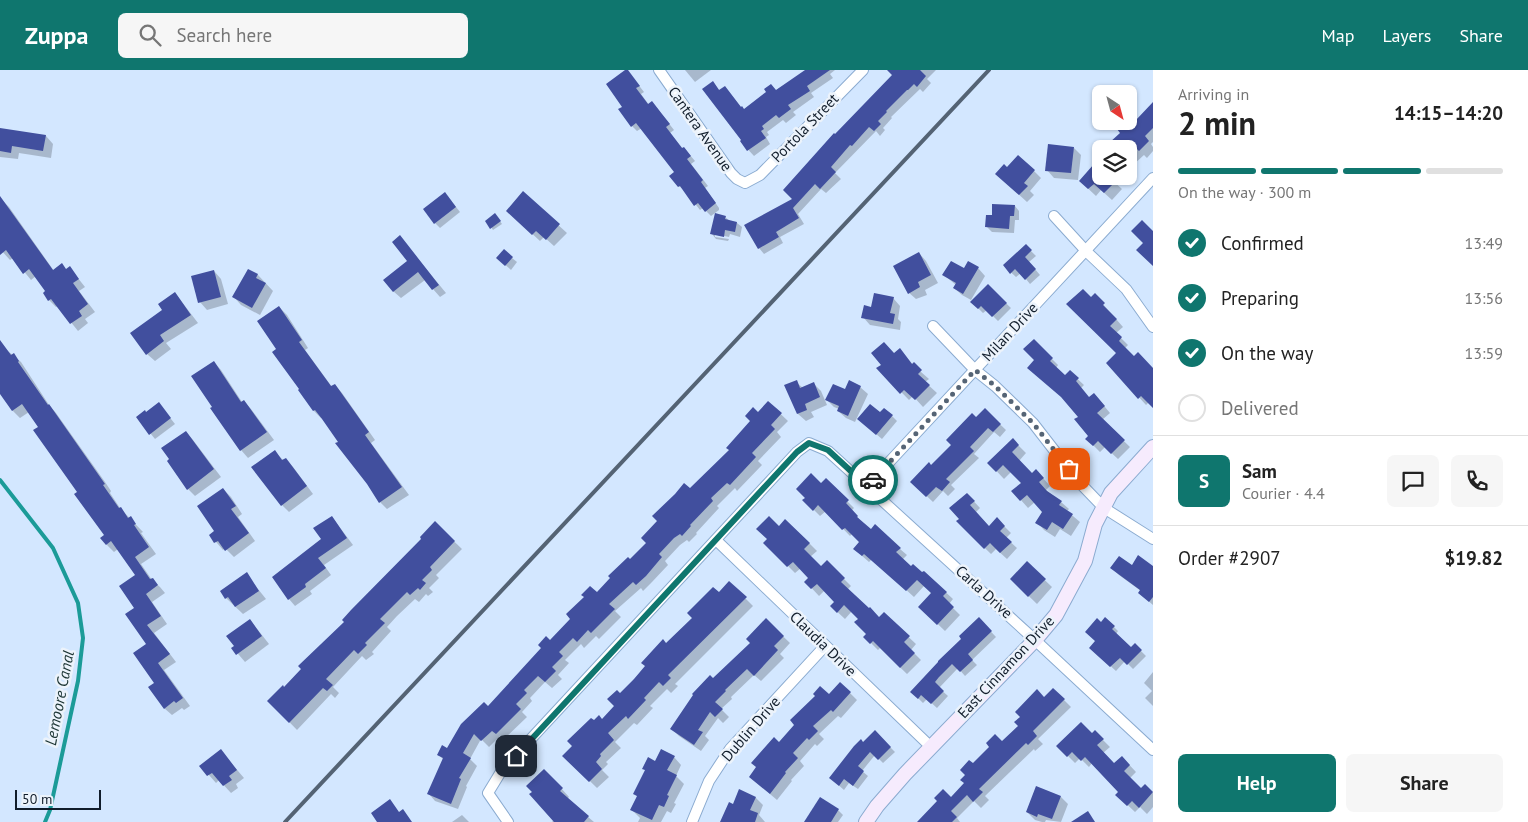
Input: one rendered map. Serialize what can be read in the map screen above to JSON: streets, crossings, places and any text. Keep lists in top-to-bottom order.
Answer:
{
  "streets": {
    "street": [
      "Portola Street",
      "Cantera Avenue",
      "Milan Drive",
      "Carla Drive",
      "Claudia Drive",
      "East Cinnamon Drive",
      "Dublin Drive"
    ]
  },
  "crossings": [
    ["Portola Street", "Cantera Avenue"],
    ["Milan Drive", "Carla Drive"],
    ["Carla Drive", "Claudia Drive"],
    ["Carla Drive", "East Cinnamon Drive"],
    ["Claudia Drive", "East Cinnamon Drive"],
    ["Claudia Drive", "Dublin Drive"]
  ],
  "water": ["Lemoore Canal"],
  "scale_bar": "50 m",
  "north": "bottom right",
  "page": {
    "header": "Zuppa",
    "search": "Search here",
    "nav": ["Map", "Layers", "Share"],
    "heading": ["2 min", "Arriving in", "14:15–14:20"],
    "panel": [
      "Sam",
      "Courier · 4.4",
      "Order #2907",
      "$19.82"
    ],
    "bar": "On the way · 300 m",
    "list": [
      ["Confirmed", "13:49"],
      ["Preparing", "13:56"],
      ["On the way", "13:59"],
      "Delivered"
    ],
    "round": "S",
    "buttons": ["Help", "Share"],
    "scale": "50 m"
  }
}
